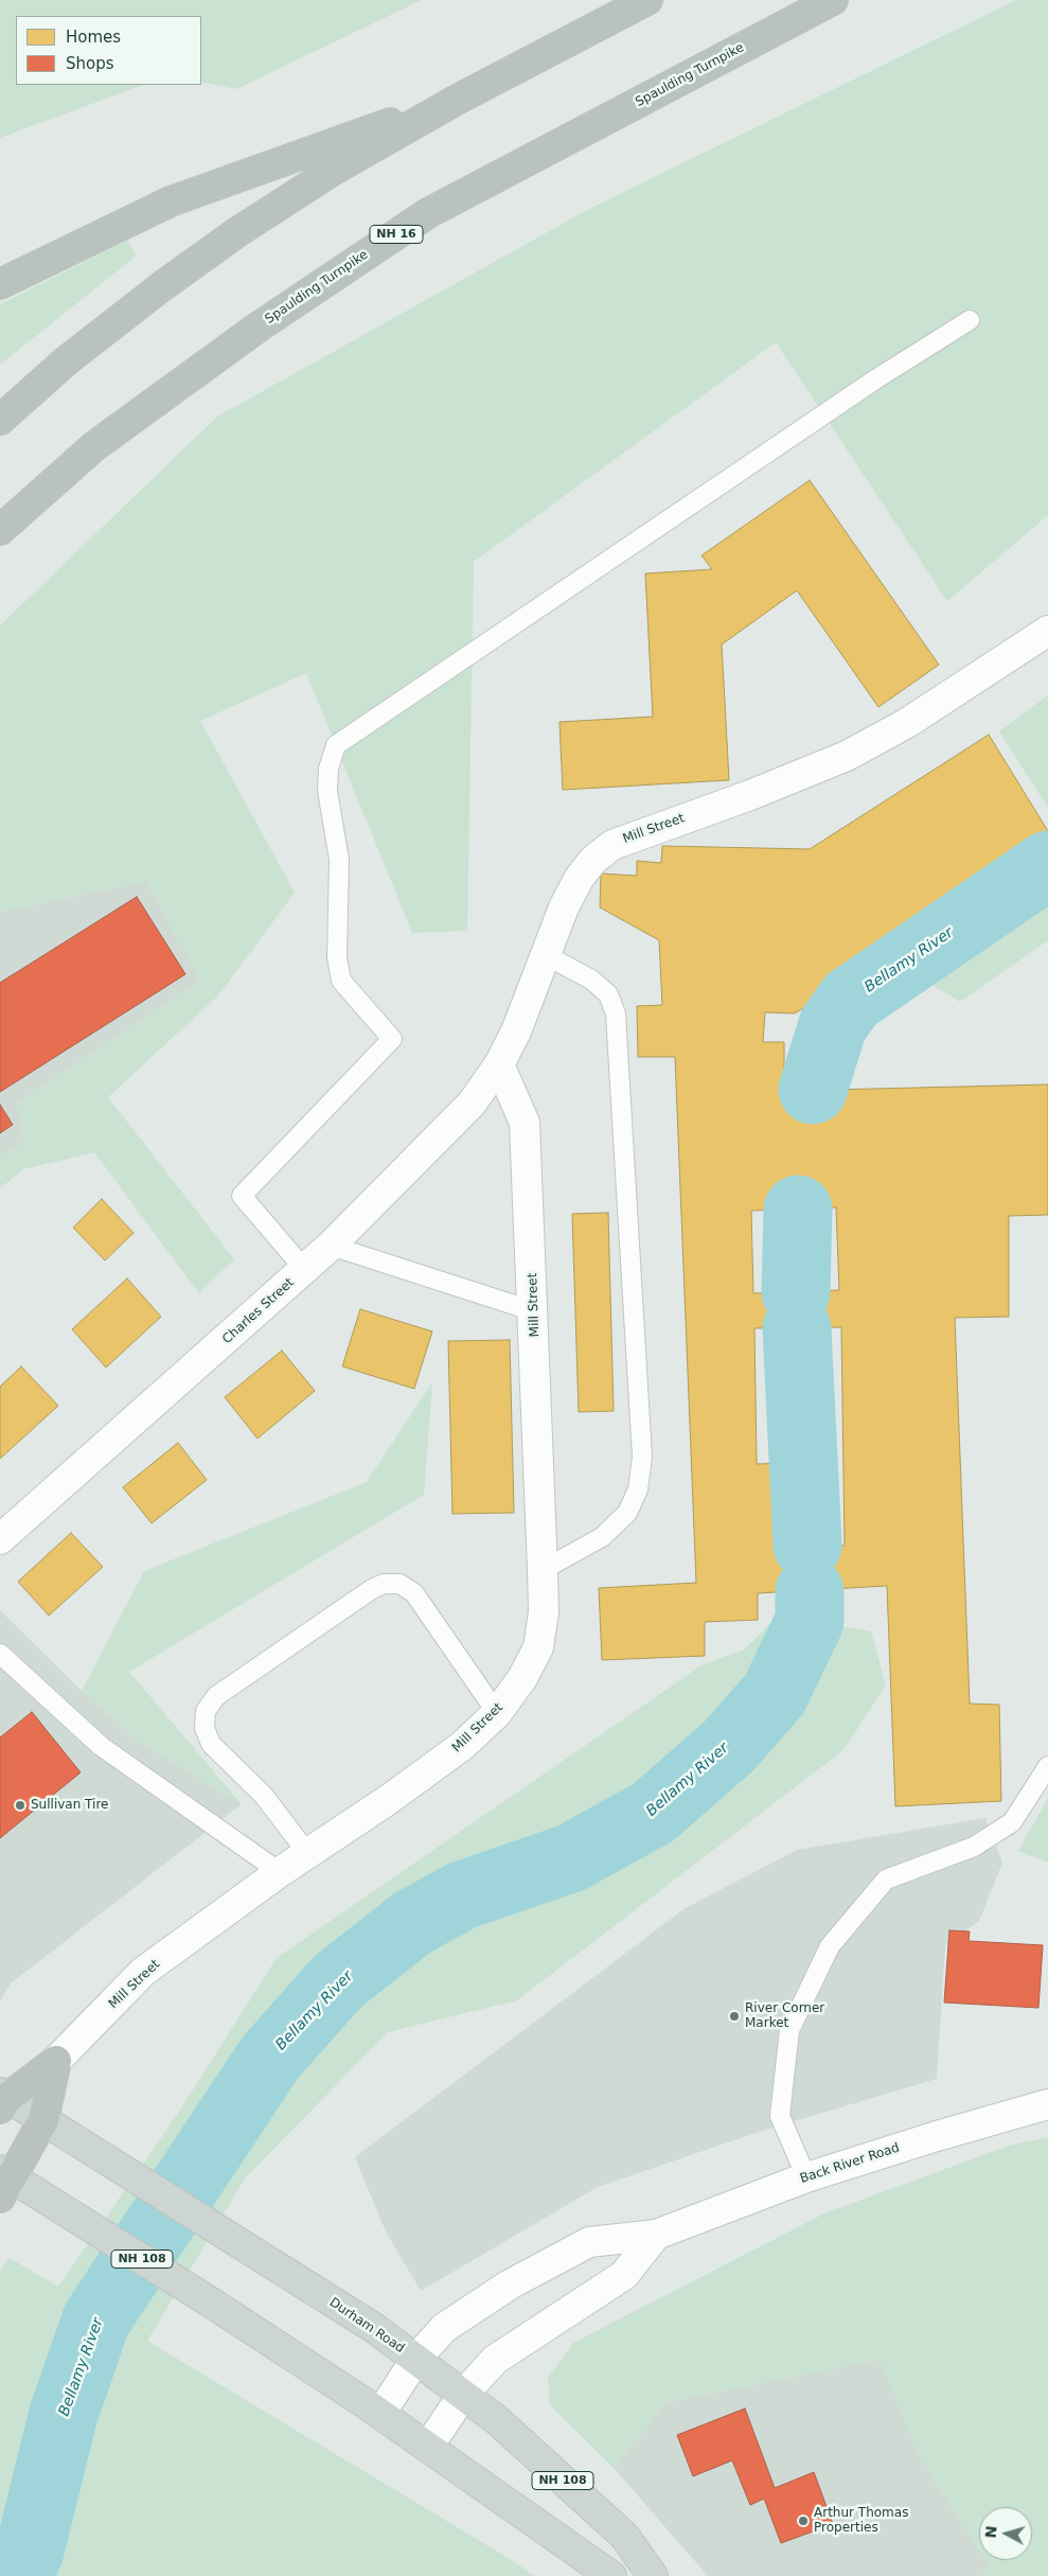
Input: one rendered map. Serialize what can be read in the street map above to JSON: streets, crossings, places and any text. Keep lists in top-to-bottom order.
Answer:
{
  "streets": {
    "highway": ["Spaulding Turnpike", "NH 16"],
    "main road": ["NH 108", "Durham Road"],
    "street": ["Mill Street", "Charles Street", "Back River Road"]
  },
  "crossings": [
    ["Mill Street", "Charles Street"],
    ["Back River Road", "NH 108"],
    ["Back River Road", "Durham Road"],
    ["NH 108", "Durham Road"]
  ],
  "water": ["Bellamy River"],
  "places": ["Sullivan Tire", "River Corner Market", "Arthur Thomas Properties"],
  "legend": ["Homes", "Shops"],
  "north": "left"
}
